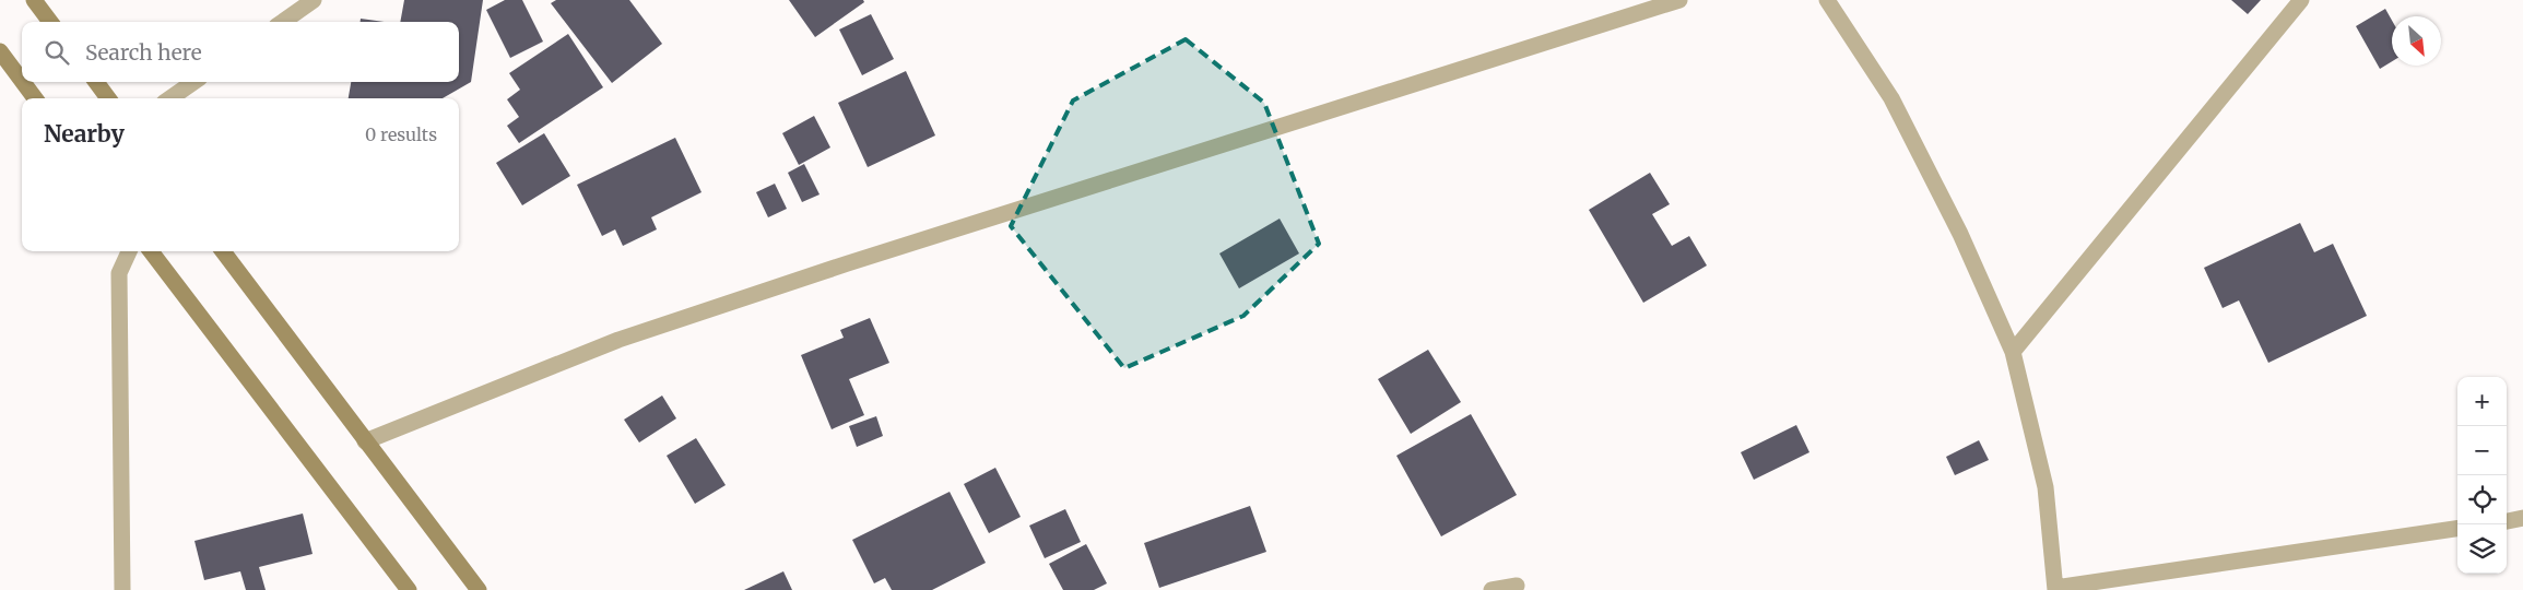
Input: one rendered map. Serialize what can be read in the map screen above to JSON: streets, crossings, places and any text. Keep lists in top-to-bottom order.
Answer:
{
  "north": "bottom right",
  "page": {
    "search": "Search here",
    "heading": ["Nearby", "0 results"],
    "map_buttons": ["+", "−"]
  }
}
